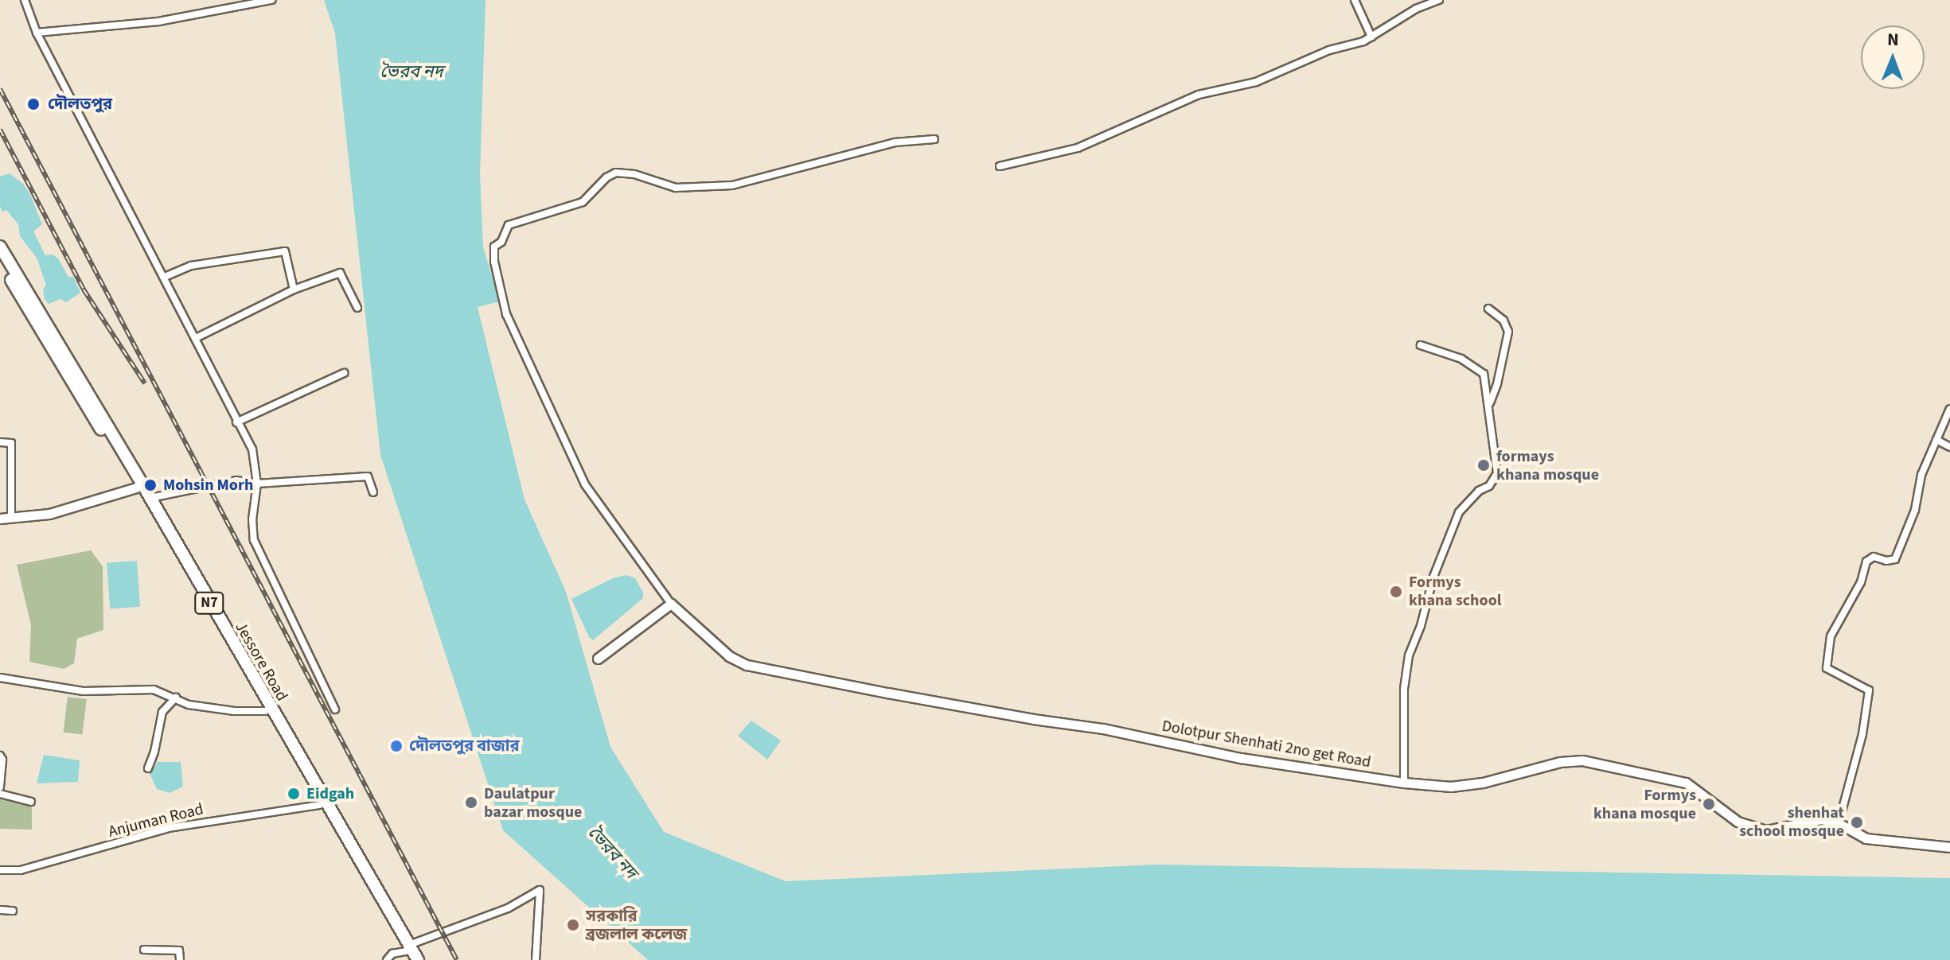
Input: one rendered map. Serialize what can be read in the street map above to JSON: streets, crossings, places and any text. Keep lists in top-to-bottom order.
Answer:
{
  "streets": {
    "highway": ["N7", "Jessore Road"],
    "street": ["Dolotpur Shenhati 2no get Road", "Anjuman Road"]
  },
  "crossings": [
    ["Jessore Road", "Anjuman Road"]
  ],
  "water": ["ভৈরব নদ"],
  "places": [
    "দৌলতপুর",
    "formays khana mosque",
    "Mohsin Morh",
    "Formys khana school",
    "দৌলতপুর বাজার",
    "Eidgah",
    "Daulatpur bazar mosque",
    "Formys khana mosque",
    "shenhat school mosque",
    "সরকারি ব্রজলাল কলেজ"
  ],
  "north": "top"
}
